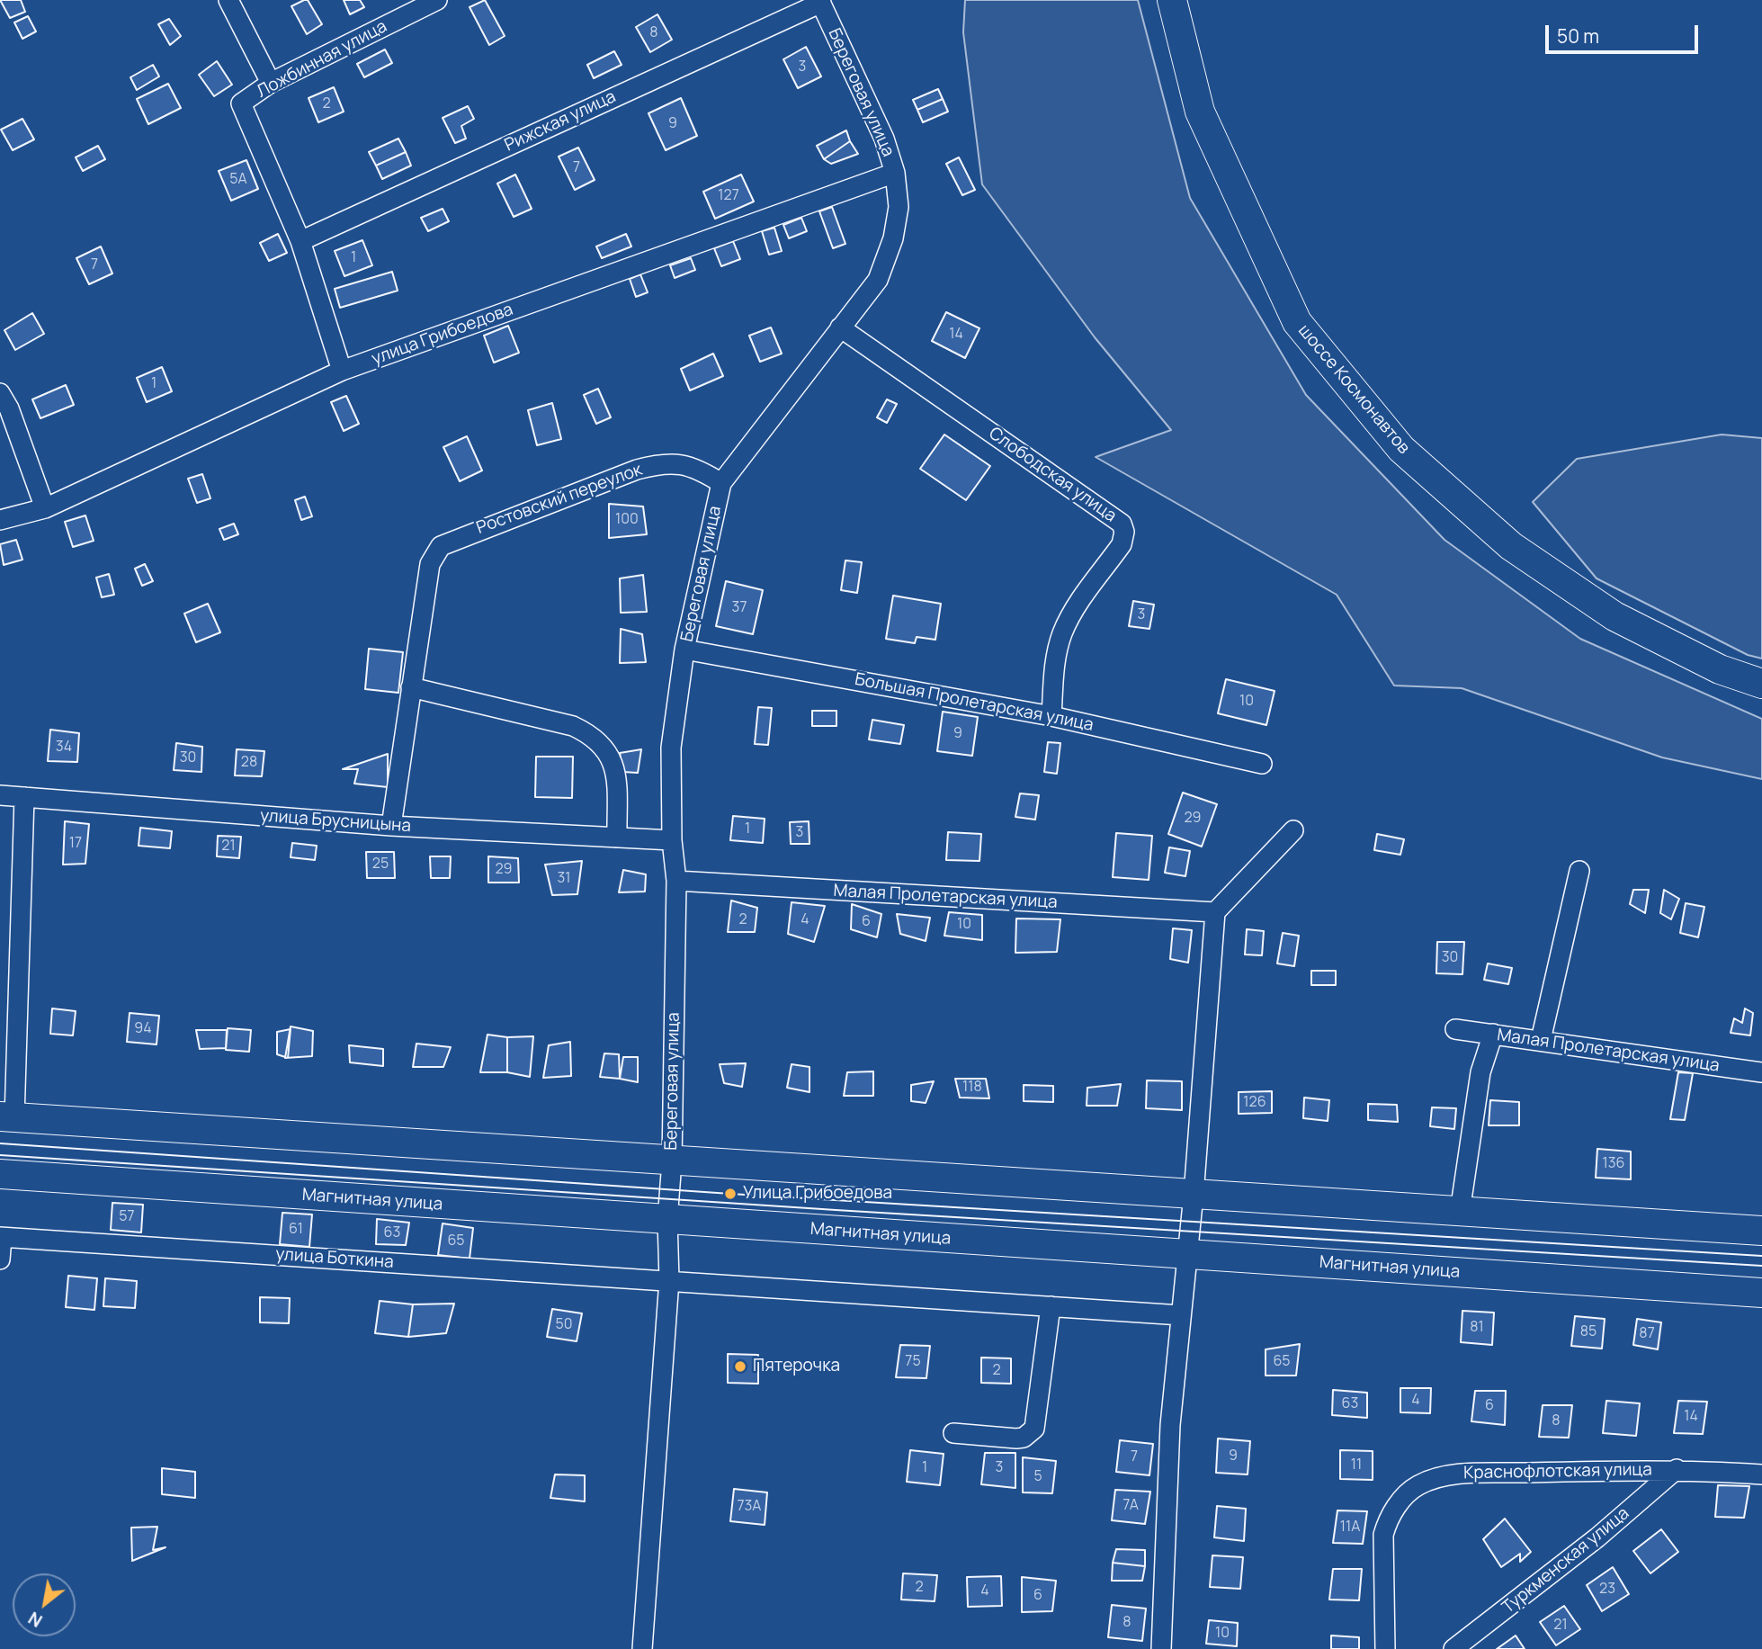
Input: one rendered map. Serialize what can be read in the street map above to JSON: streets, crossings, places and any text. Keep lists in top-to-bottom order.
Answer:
{
  "streets": {
    "main road": ["шоссе Космонавтов", "Магнитная улица"],
    "street": [
      "Ложбинная улица",
      "Береговая улица",
      "Рижская улица",
      "улица Грибоедова",
      "Слободская улица",
      "Ростовский переулок",
      "Большая Пролетарская улица",
      "улица Брусницына",
      "Малая Пролетарская улица",
      "улица Боткина",
      "Краснофлотская улица",
      "Туркменская улица"
    ]
  },
  "crossings": [
    ["Ложбинная улица", "Рижская улица"],
    ["Береговая улица", "Рижская улица"],
    ["Береговая улица", "улица Грибоедова"],
    ["Береговая улица", "Слободская улица"],
    ["Береговая улица", "Ростовский переулок"],
    ["Береговая улица", "Большая Пролетарская улица"],
    ["Береговая улица", "улица Брусницына"],
    ["Береговая улица", "Малая Пролетарская улица"],
    ["Береговая улица", "Магнитная улица"],
    ["Береговая улица", "улица Боткина"],
    ["Слободская улица", "Большая Пролетарская улица"],
    ["Краснофлотская улица", "Туркменская улица"]
  ],
  "places": ["Улица Грибоедова", "Пятерочка"],
  "house_numbers": [
    "8",
    "3",
    "2",
    "9",
    "7",
    "5А",
    "127",
    "1",
    "7",
    "14",
    "1",
    "100",
    "37",
    "3",
    "10",
    "9",
    "34",
    "30",
    "28",
    "29",
    "1",
    "3",
    "17",
    "21",
    "25",
    "29",
    "31",
    "2",
    "4",
    "6",
    "10",
    "30",
    "94",
    "118",
    "126",
    "136",
    "57",
    "61",
    "63",
    "65",
    "50",
    "81",
    "85",
    "87",
    "75",
    "65",
    "2",
    "4",
    "63",
    "6",
    "14",
    "8",
    "9",
    "7",
    "11",
    "1",
    "3",
    "5",
    "7А",
    "73А",
    "11А",
    "2",
    "23",
    "4",
    "6",
    "8",
    "21",
    "10"
  ],
  "scale_bar": "50 m",
  "north": "bottom left"
}
